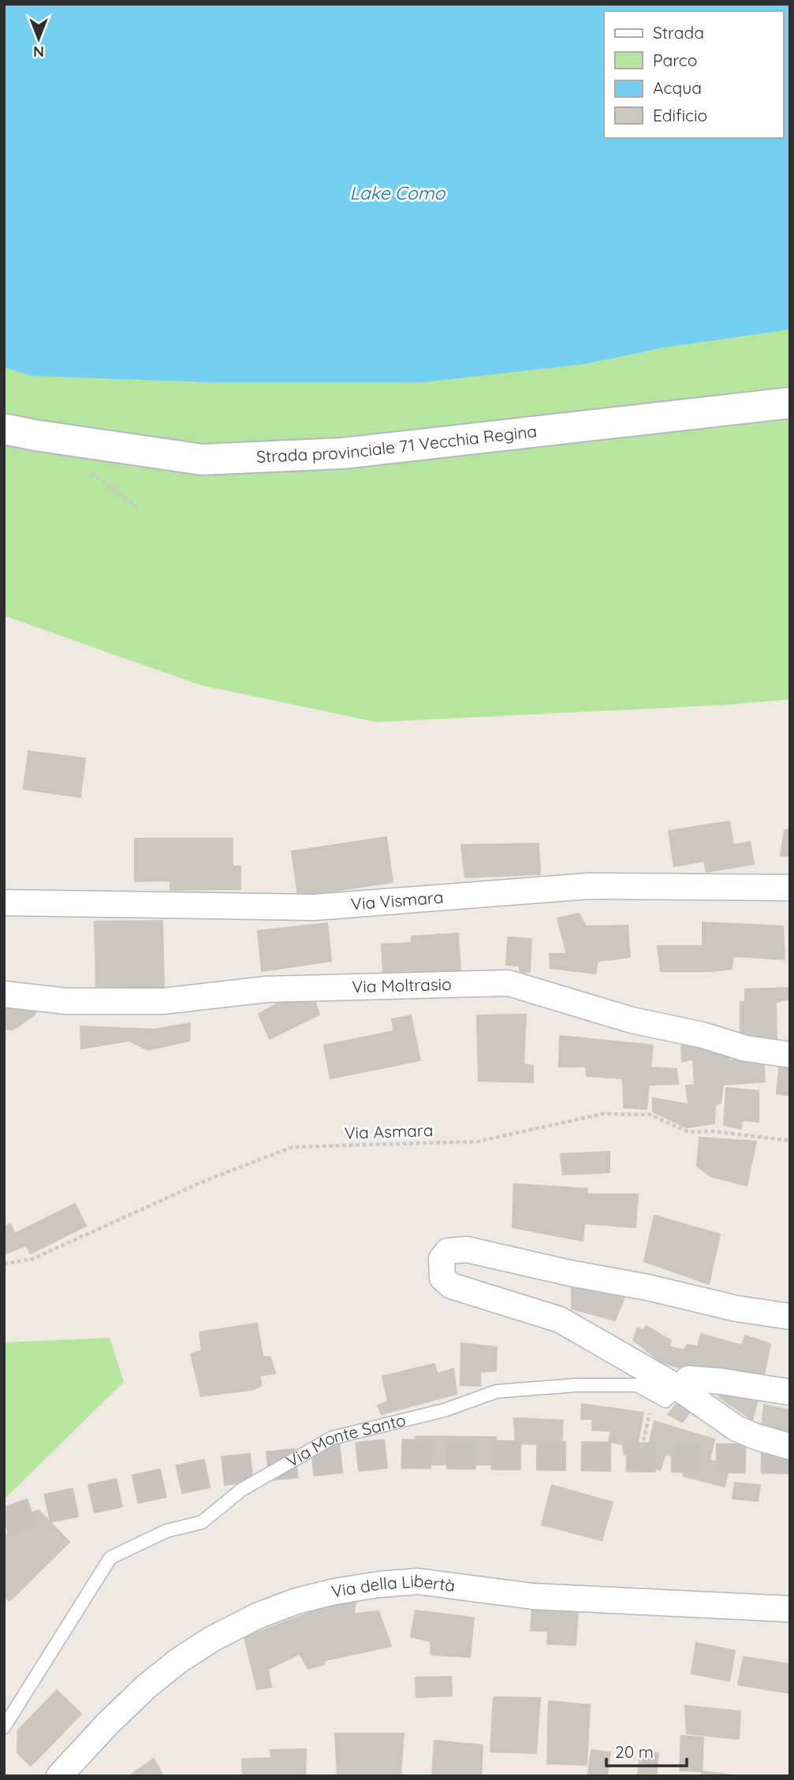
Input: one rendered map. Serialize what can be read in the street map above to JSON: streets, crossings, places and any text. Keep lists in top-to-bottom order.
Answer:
{
  "streets": {
    "street": [
      "Strada provinciale 71 Vecchia Regina",
      "Via Vismara",
      "Via Moltrasio",
      "Via della Libertà"
    ],
    "lane": ["Via Monte Santo"],
    "path": ["Via Asmara"]
  },
  "water": ["Lake Como"],
  "legend": [
    "Strada",
    "Parco",
    "Acqua",
    "Edificio"
  ],
  "scale_bar": "20 m",
  "north": "bottom"
}
